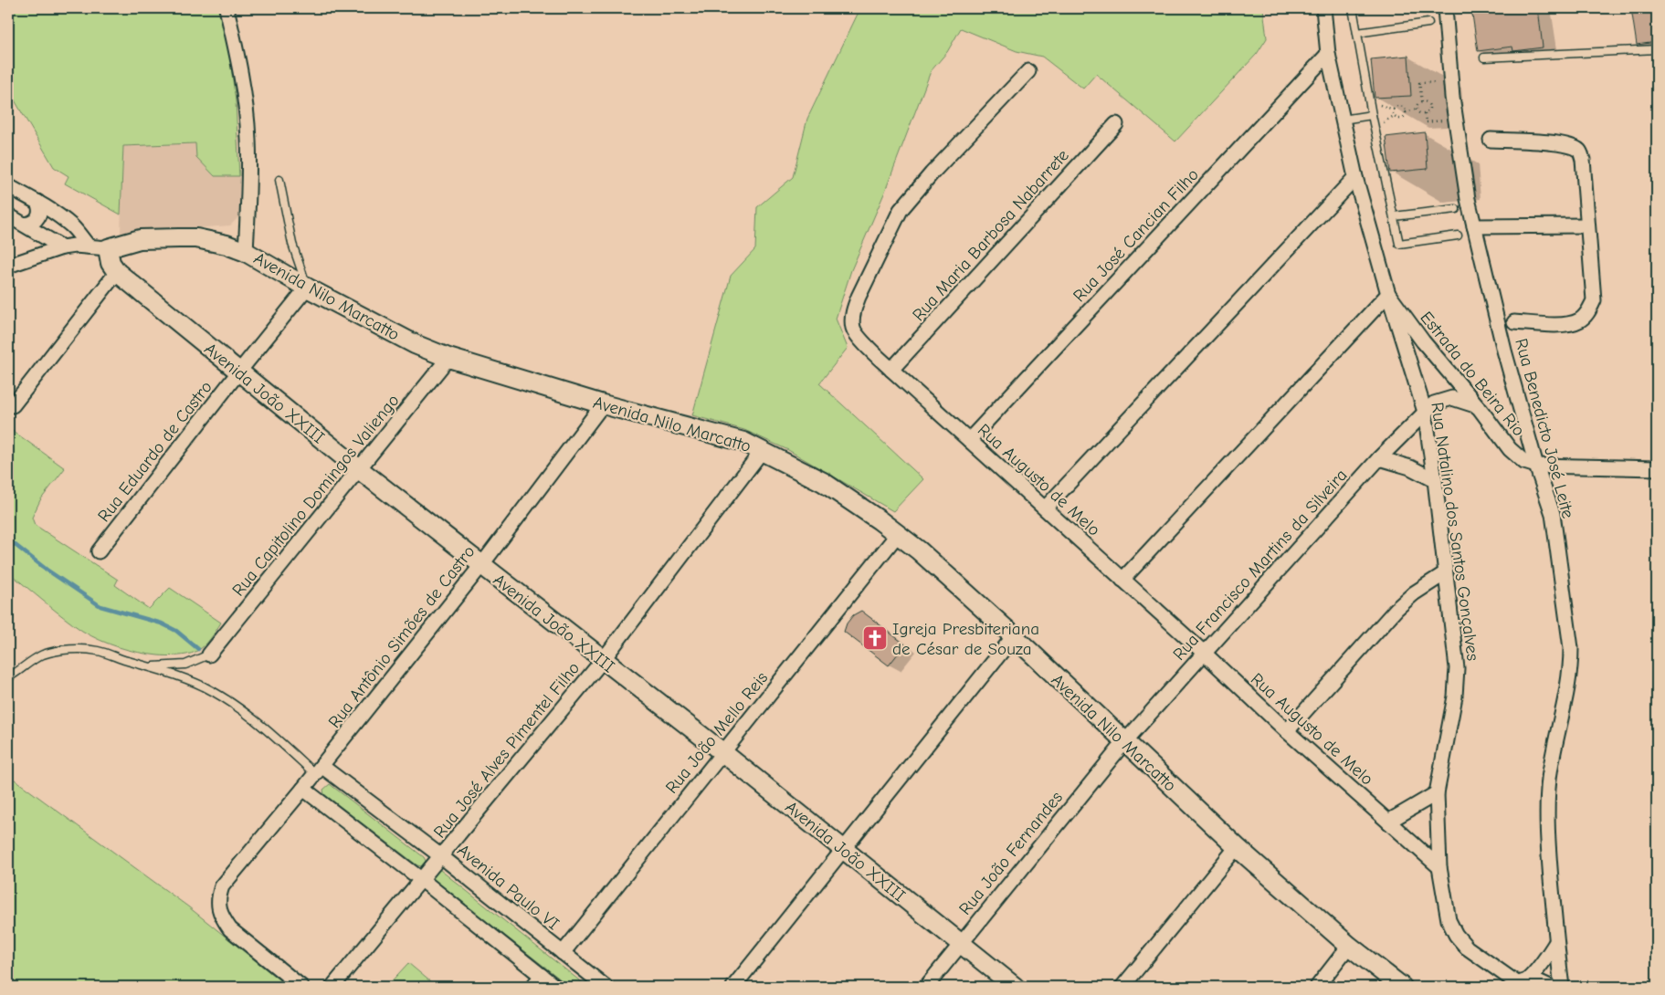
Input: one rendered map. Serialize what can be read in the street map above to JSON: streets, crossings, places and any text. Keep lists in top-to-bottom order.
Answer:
{
  "streets": {
    "street": [
      "Rua Maria Barbosa Nabarrete",
      "Rua José Cancian Filho",
      "Avenida Nilo Marcatto",
      "Estrada do Beira Rio",
      "Avenida João XXIII",
      "Rua Benedicto José Leite",
      "Rua Eduardo de Castro",
      "Rua Augusto de Melo",
      "Rua Capitolino Domingos Valiengo",
      "Rua Natalino dos Santos Gonçalves",
      "Rua Francisco Martins da Silveira",
      "Rua Antônio Simões de Castro",
      "Rua João Mello Reis",
      "Rua José Alves Pimentel Filho",
      "Rua João Fernandes",
      "Avenida Paulo VI"
    ]
  },
  "crossings": [
    ["Rua Maria Barbosa Nabarrete", "Rua Augusto de Melo"],
    ["Rua José Cancian Filho", "Rua Augusto de Melo"],
    ["Rua José Cancian Filho", "Rua Natalino dos Santos Gonçalves"],
    ["Avenida Nilo Marcatto", "Avenida João XXIII"],
    ["Avenida Nilo Marcatto", "Rua Eduardo de Castro"],
    ["Avenida Nilo Marcatto", "Rua Capitolino Domingos Valiengo"],
    ["Avenida Nilo Marcatto", "Rua Francisco Martins da Silveira"],
    ["Avenida Nilo Marcatto", "Rua Antônio Simões de Castro"],
    ["Avenida Nilo Marcatto", "Rua João Mello Reis"],
    ["Avenida Nilo Marcatto", "Rua José Alves Pimentel Filho"],
    ["Avenida Nilo Marcatto", "Rua João Fernandes"],
    ["Estrada do Beira Rio", "Rua Benedicto José Leite"],
    ["Estrada do Beira Rio", "Rua Natalino dos Santos Gonçalves"],
    ["Avenida João XXIII", "Rua Eduardo de Castro"],
    ["Avenida João XXIII", "Rua Capitolino Domingos Valiengo"],
    ["Avenida João XXIII", "Rua Antônio Simões de Castro"],
    ["Avenida João XXIII", "Rua João Mello Reis"],
    ["Avenida João XXIII", "Rua José Alves Pimentel Filho"],
    ["Avenida João XXIII", "Rua João Fernandes"],
    ["Rua Augusto de Melo", "Rua Natalino dos Santos Gonçalves"],
    ["Rua Augusto de Melo", "Rua Francisco Martins da Silveira"],
    ["Rua Natalino dos Santos Gonçalves", "Rua Francisco Martins da Silveira"],
    ["Rua Francisco Martins da Silveira", "Rua João Fernandes"],
    ["Rua Antônio Simões de Castro", "Avenida Paulo VI"],
    ["Rua João Mello Reis", "Avenida Paulo VI"],
    ["Rua José Alves Pimentel Filho", "Avenida Paulo VI"]
  ],
  "places": {
    "church": ["Igreja Presbiteriana de César de Souza"]
  }
}
